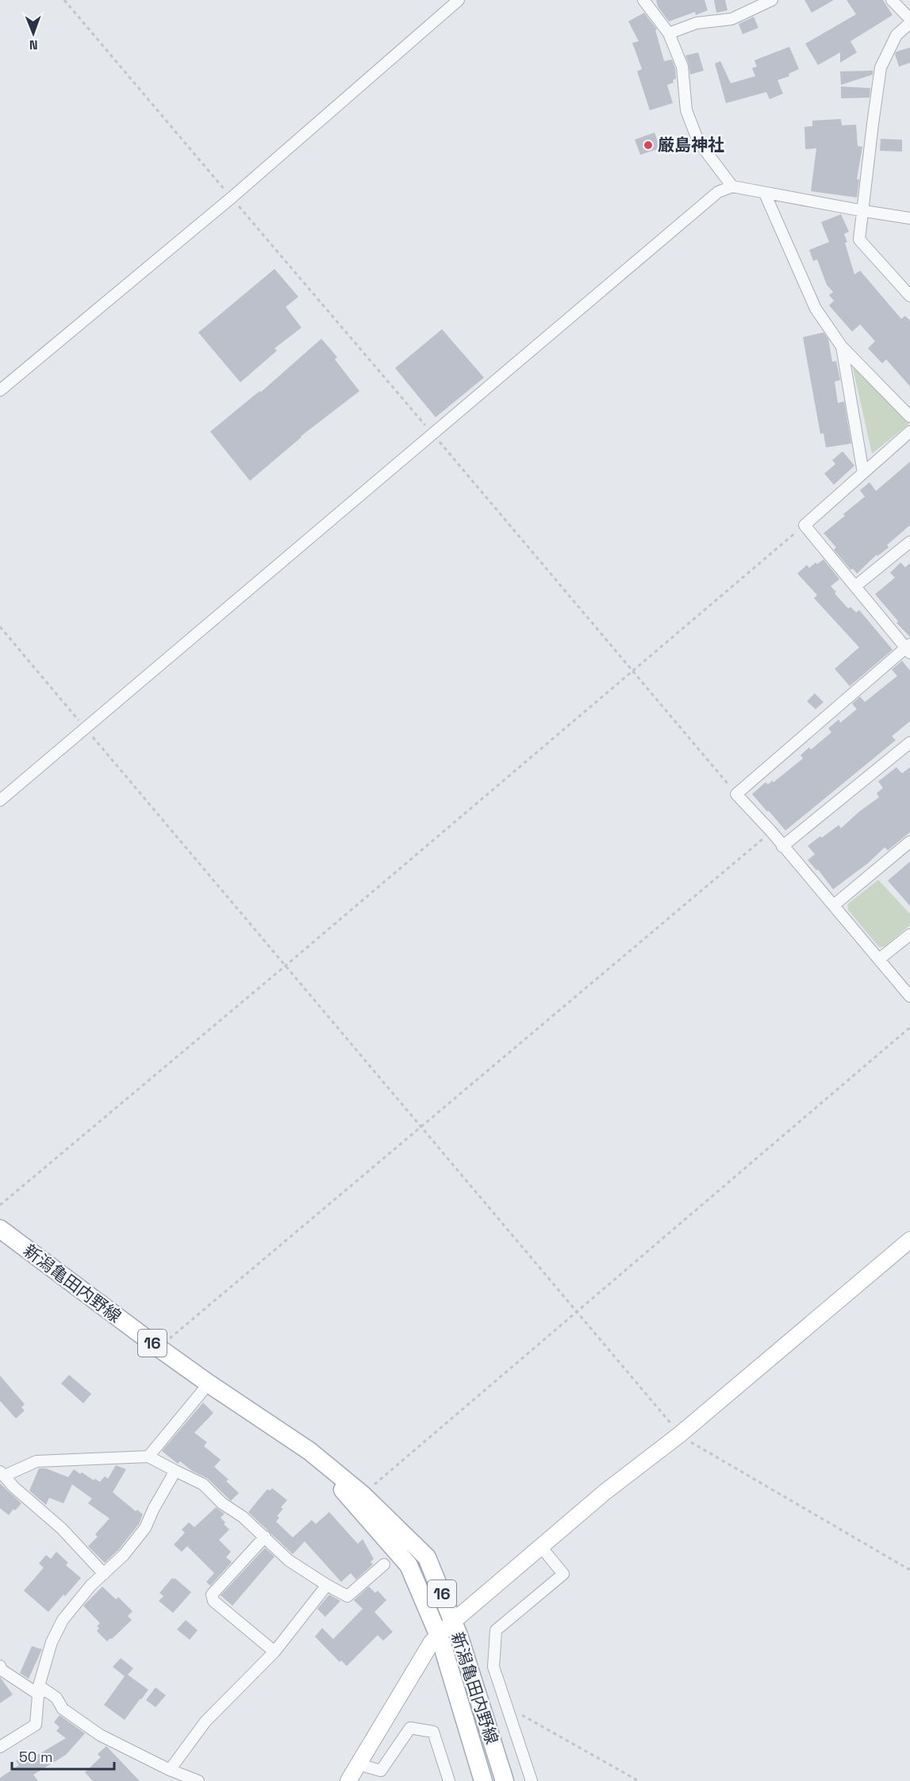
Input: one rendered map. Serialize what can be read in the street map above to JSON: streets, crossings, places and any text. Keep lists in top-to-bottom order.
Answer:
{
  "streets": {
    "main road": ["新潟亀田内野線", "16"]
  },
  "places": ["厳島神社"],
  "scale_bar": "50 m",
  "north": "bottom"
}
